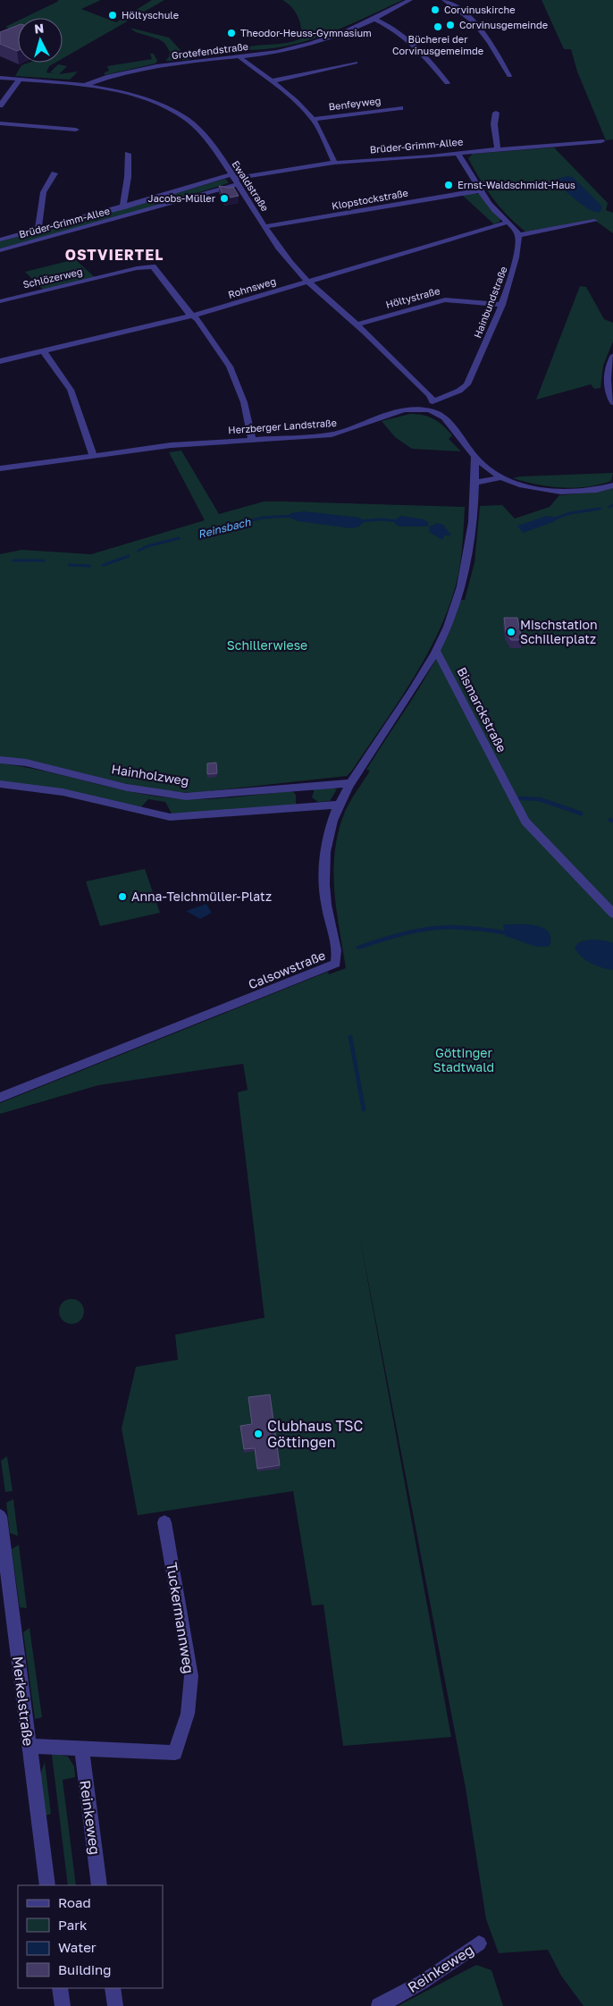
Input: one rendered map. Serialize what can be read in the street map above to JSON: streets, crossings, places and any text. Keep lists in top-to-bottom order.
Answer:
{
  "streets": {
    "street": [
      "Grotefendstraße",
      "Benfeyweg",
      "Brüder-Grimm-Allee",
      "Ewaldstraße",
      "Klopstockstraße",
      "Schlözerweg",
      "Rohnsweg",
      "Höltystraße",
      "Hainbundstraße",
      "Herzberger Landstraße",
      "Bismarckstraße",
      "Hainholzweg",
      "Calsowstraße",
      "Tuckermannweg",
      "Merkelstraße",
      "Reinkeweg"
    ]
  },
  "crossings": [
    ["Grotefendstraße", "Ewaldstraße"],
    ["Brüder-Grimm-Allee", "Ewaldstraße"],
    ["Ewaldstraße", "Klopstockstraße"],
    ["Ewaldstraße", "Rohnsweg"],
    ["Ewaldstraße", "Höltystraße"],
    ["Ewaldstraße", "Hainbundstraße"],
    ["Schlözerweg", "Rohnsweg"],
    ["Höltystraße", "Hainbundstraße"],
    ["Bismarckstraße", "Calsowstraße"],
    ["Hainholzweg", "Calsowstraße"],
    ["Tuckermannweg", "Merkelstraße"],
    ["Tuckermannweg", "Reinkeweg"]
  ],
  "districts": ["OSTVIERTEL"],
  "water": ["Reinsbach"],
  "parks": ["Schillerwiese", "Göttinger Stadtwald"],
  "places": [
    "Corvinuskirche",
    "Höltyschule",
    "Corvinusgemeinde",
    "Bücherei der Corvinusgemeimde",
    "Theodor-Heuss-Gymnasium",
    "Ernst-Waldschmidt-Haus",
    "Jacobs-Müller",
    "Mischstation Schillerplatz",
    "Anna-Teichmüller-Platz",
    "Clubhaus TSC Göttingen"
  ],
  "legend": [
    "Road",
    "Park",
    "Water",
    "Building"
  ],
  "north": "top"
}
